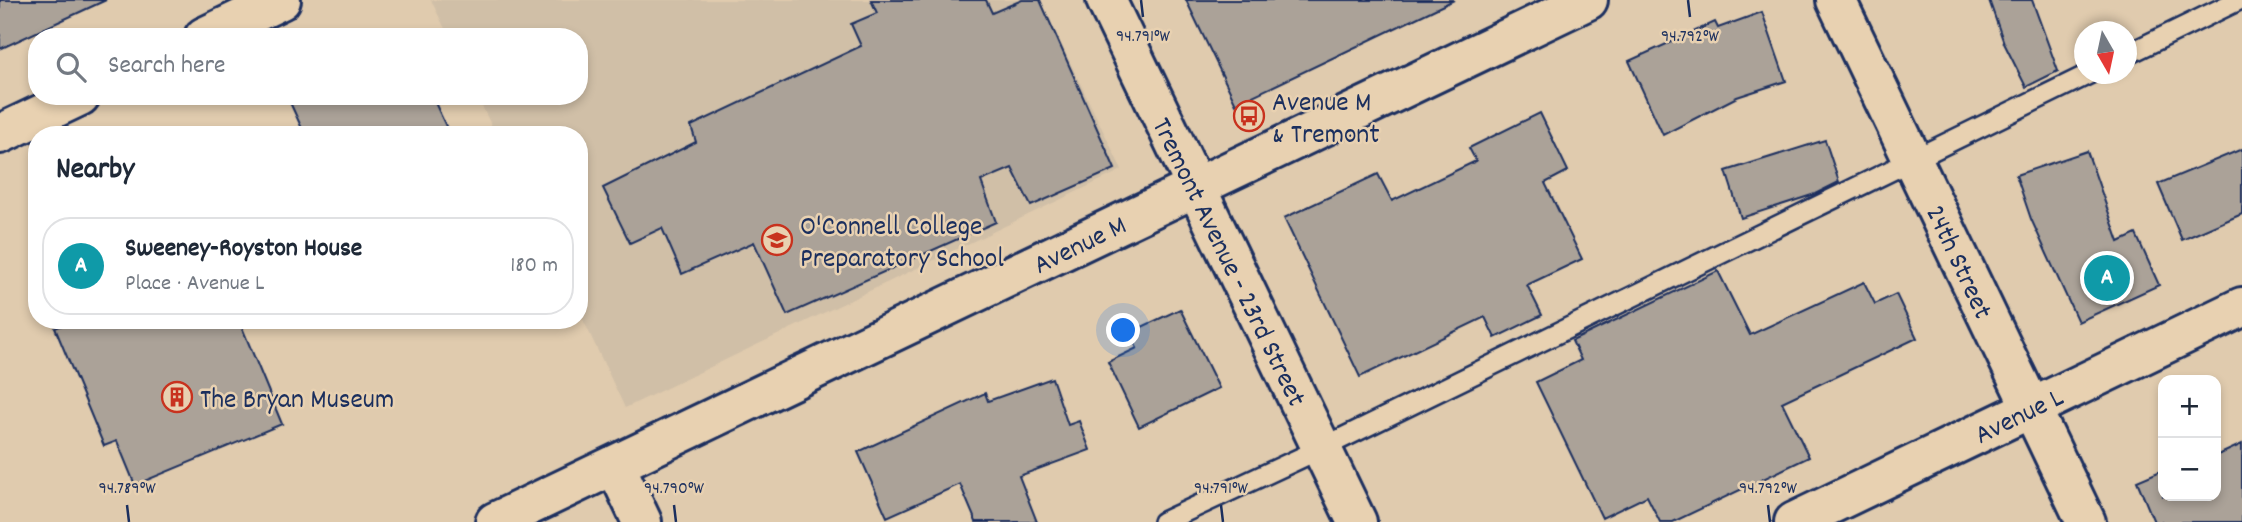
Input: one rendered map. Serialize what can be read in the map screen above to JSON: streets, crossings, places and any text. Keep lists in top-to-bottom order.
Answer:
{
  "streets": {
    "street": [
      "Avenue M",
      "Tremont Avenue - 23rd Street",
      "24th Street",
      "Avenue L"
    ]
  },
  "crossings": [
    ["Avenue M", "Tremont Avenue - 23rd Street"],
    ["24th Street", "Avenue L"]
  ],
  "places": {
    "bus stop": ["Avenue M & Tremont"],
    "school or university": ["O'Connell College Preparatory School"],
    "building": ["The Bryan Museum"]
  },
  "north": "bottom",
  "page": {
    "search": "Search here",
    "heading": "Nearby",
    "list": [
      {
        "mark": "A",
        "name": "Sweeney-Royston House",
        "note": "Place · Avenue L",
        "value": "180 m"
      }
    ],
    "pins": "A",
    "map_buttons": ["+", "−"]
  },
  "coordinates": [
    "94.791°W",
    "94.792°W",
    "94.789°W",
    "94.790°W"
  ]
}
